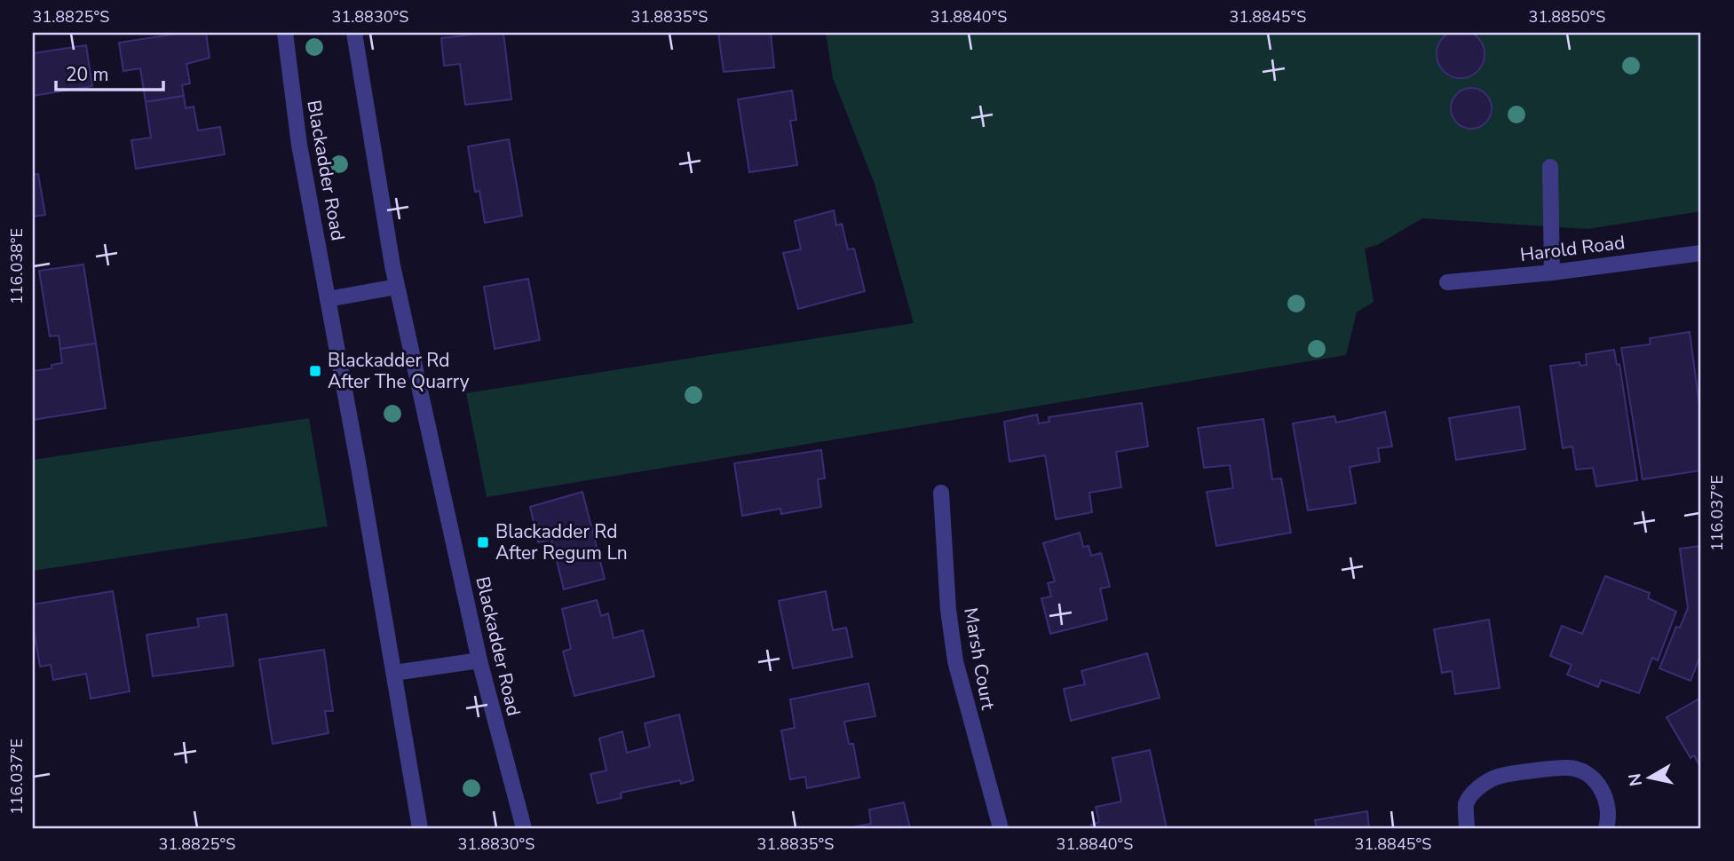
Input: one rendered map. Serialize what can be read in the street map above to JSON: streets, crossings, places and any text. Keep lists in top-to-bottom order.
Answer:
{
  "streets": {
    "street": ["Blackadder Road", "Harold Road", "Marsh Court"]
  },
  "places": {
    "transit": ["Blackadder Rd After The Quarry", "Blackadder Rd After Regum Ln"]
  },
  "scale_bar": "20 m",
  "north": "left",
  "coordinates": [
    "31.8825°S",
    "31.8830°S",
    "31.8835°S",
    "31.8840°S",
    "31.8845°S",
    "31.8850°S",
    "116.038°E",
    "116.037°E"
  ]
}
